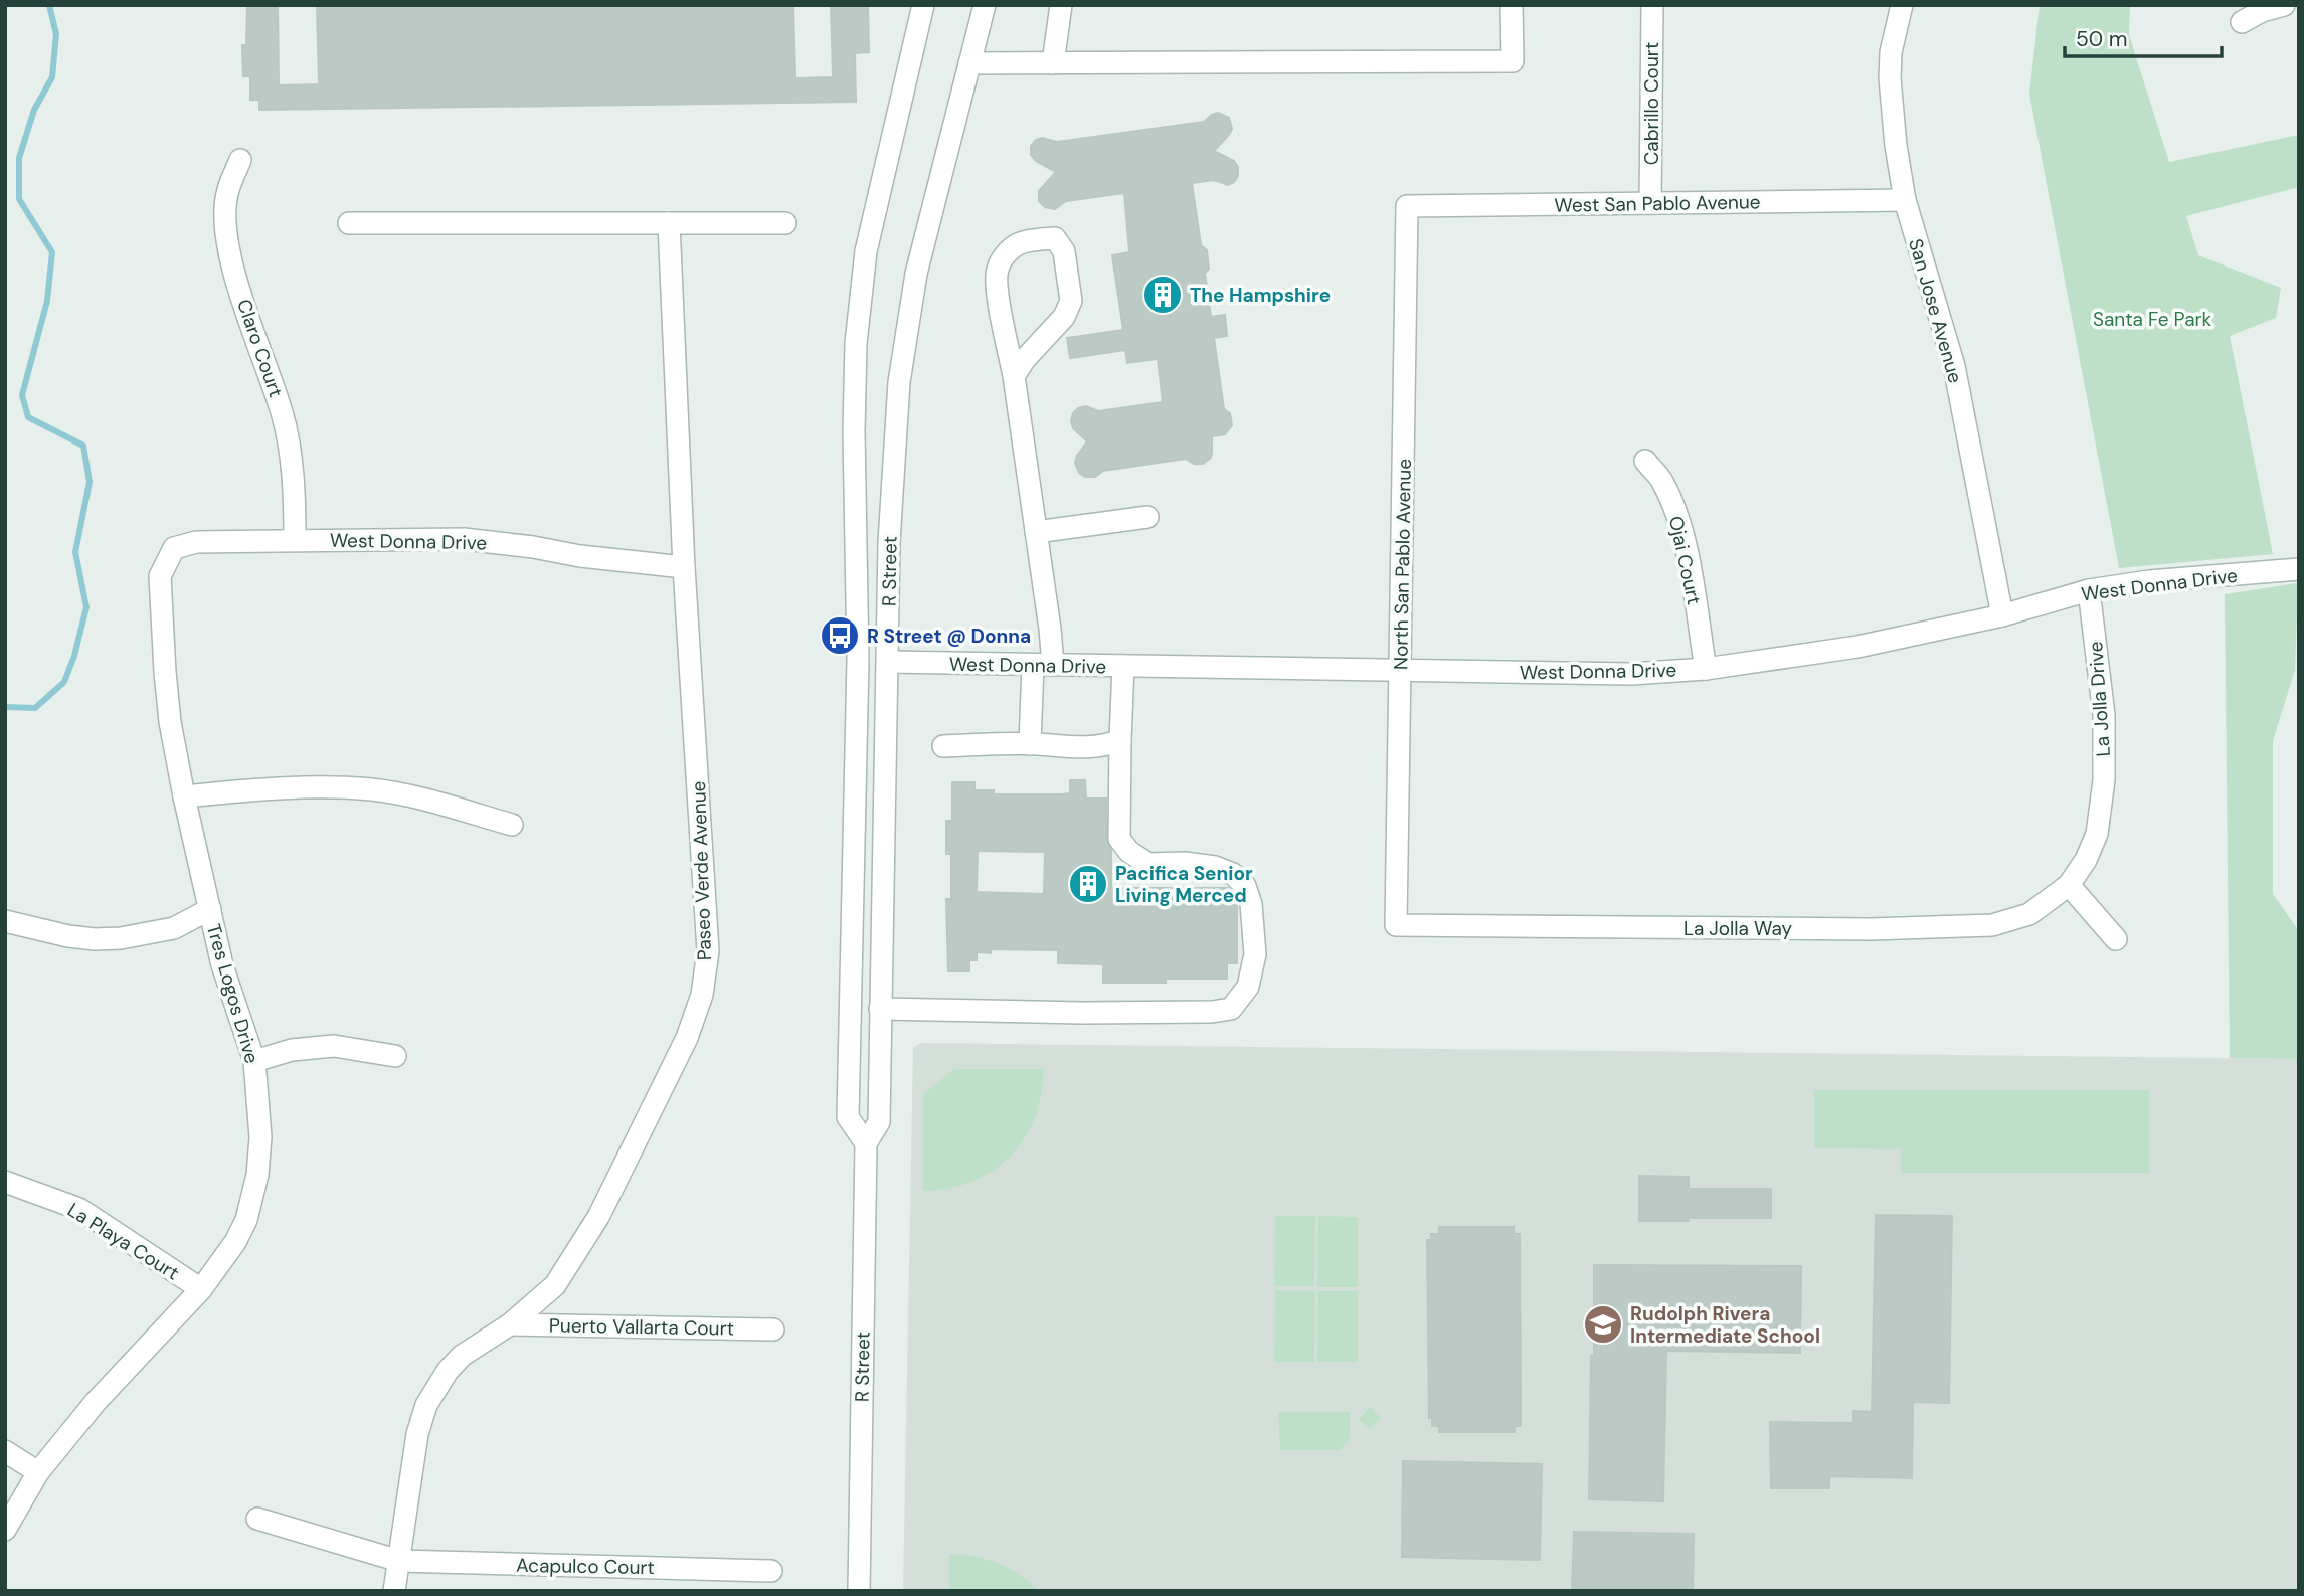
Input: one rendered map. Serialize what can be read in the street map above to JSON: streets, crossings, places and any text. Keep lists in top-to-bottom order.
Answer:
{
  "streets": {
    "street": [
      "Cabrillo Court",
      "West San Pablo Avenue",
      "San Jose Avenue",
      "Claro Court",
      "West Donna Drive",
      "Ojai Court",
      "North San Pablo Avenue",
      "R Street",
      "La Jolla Drive",
      "Paseo Verde Avenue",
      "La Jolla Way",
      "Tres Logos Drive",
      "La Playa Court",
      "Puerto Vallarta Court",
      "Acapulco Court"
    ]
  },
  "crossings": [
    ["Cabrillo Court", "West San Pablo Avenue"],
    ["West San Pablo Avenue", "San Jose Avenue"],
    ["West San Pablo Avenue", "North San Pablo Avenue"],
    ["San Jose Avenue", "West Donna Drive"],
    ["Claro Court", "West Donna Drive"],
    ["West Donna Drive", "Ojai Court"],
    ["West Donna Drive", "North San Pablo Avenue"],
    ["West Donna Drive", "R Street"],
    ["West Donna Drive", "La Jolla Drive"],
    ["West Donna Drive", "Paseo Verde Avenue"],
    ["West Donna Drive", "Tres Logos Drive"],
    ["North San Pablo Avenue", "La Jolla Way"],
    ["La Jolla Drive", "La Jolla Way"],
    ["Paseo Verde Avenue", "Puerto Vallarta Court"],
    ["Paseo Verde Avenue", "Acapulco Court"],
    ["Tres Logos Drive", "La Playa Court"]
  ],
  "parks": ["Santa Fe Park"],
  "places": {
    "building": ["The Hampshire", "Pacifica Senior Living Merced"],
    "bus stop": ["R Street @ Donna"],
    "school or university": ["Rudolph Rivera Intermediate School"]
  },
  "scale_bar": "50 m"
}
